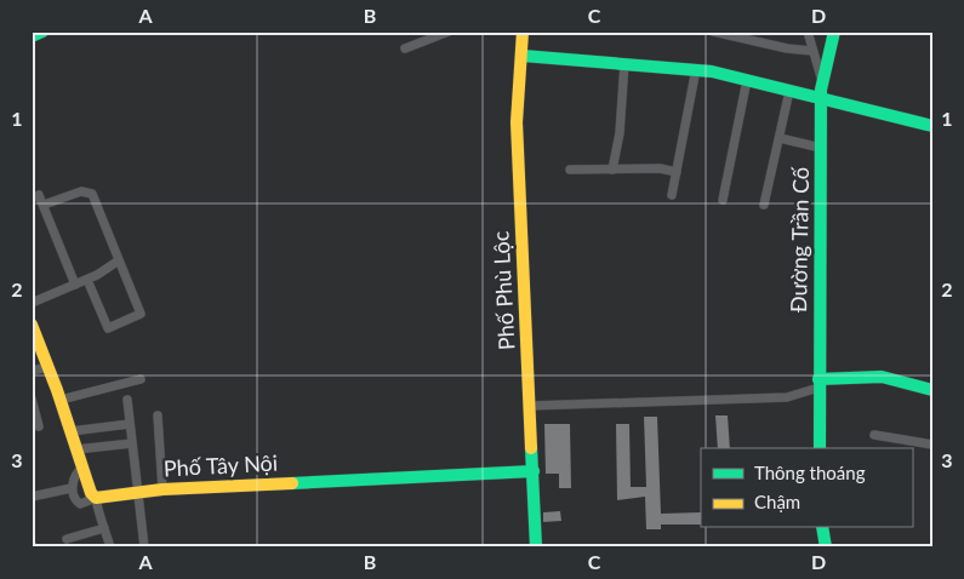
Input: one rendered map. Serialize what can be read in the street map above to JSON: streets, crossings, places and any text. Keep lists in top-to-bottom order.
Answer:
{
  "streets": {
    "street": ["Đường Trần Cố", "Phố Phù Lộc", "Phố Tây Nội"]
  },
  "crossings": [
    ["Phố Phù Lộc", "Phố Tây Nội"]
  ],
  "legend": ["Thông thoáng", "Chậm"],
  "grid": {
    "columns": [
      "A",
      "B",
      "C",
      "D"
    ],
    "rows": ["1", "2", "3"]
  }
}
